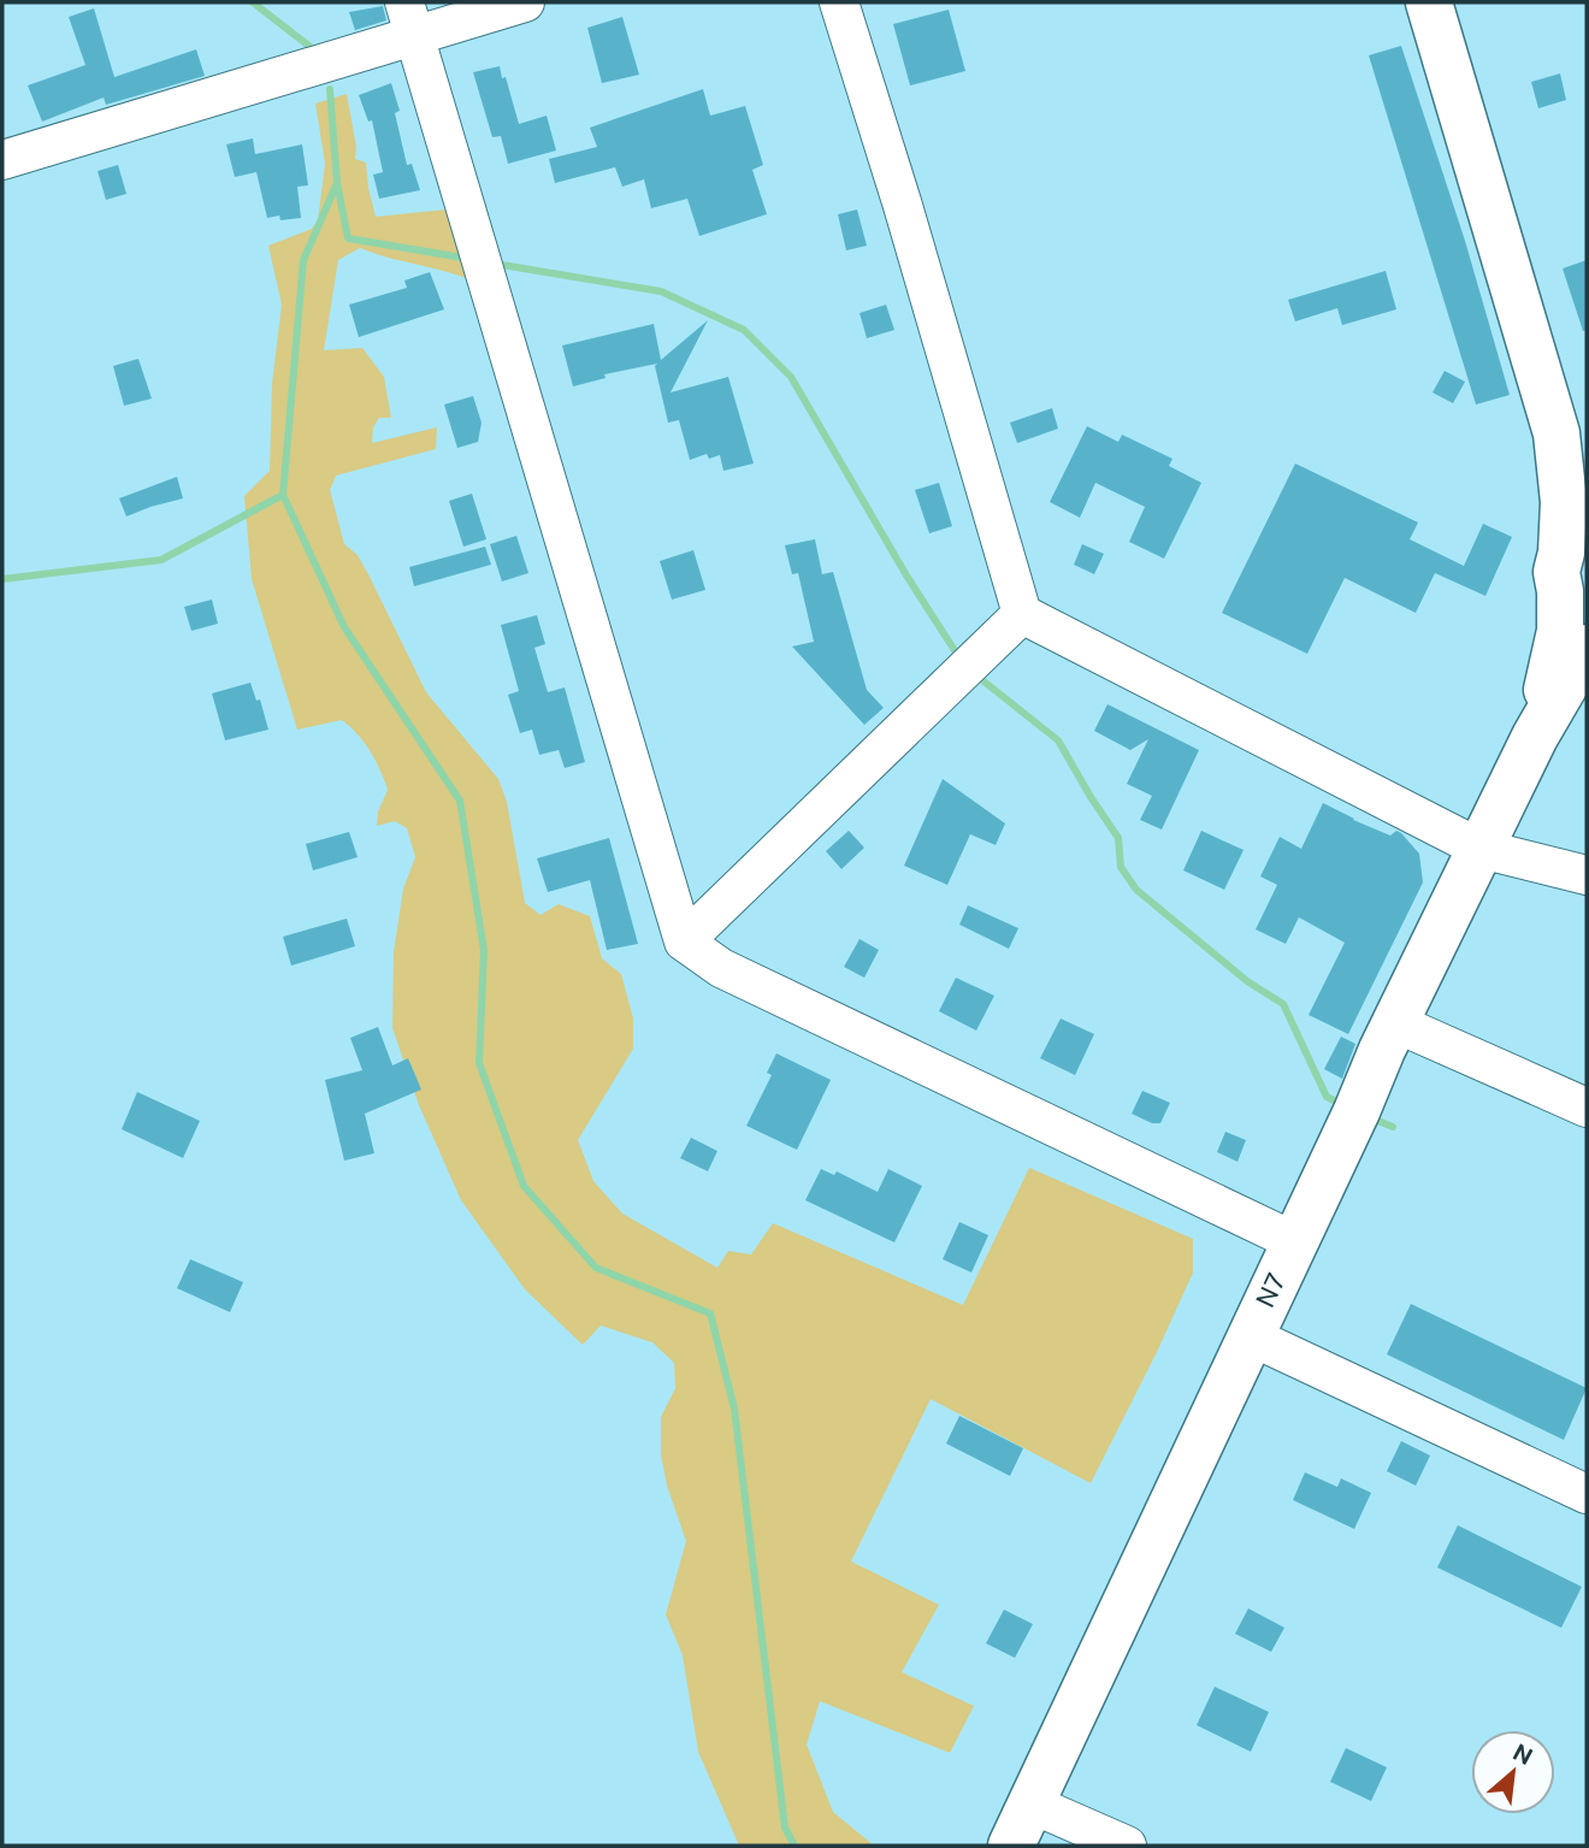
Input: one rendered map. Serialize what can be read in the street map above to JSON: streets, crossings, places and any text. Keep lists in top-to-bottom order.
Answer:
{
  "streets": {
    "main road": ["N7"]
  },
  "north": "top right"
}
